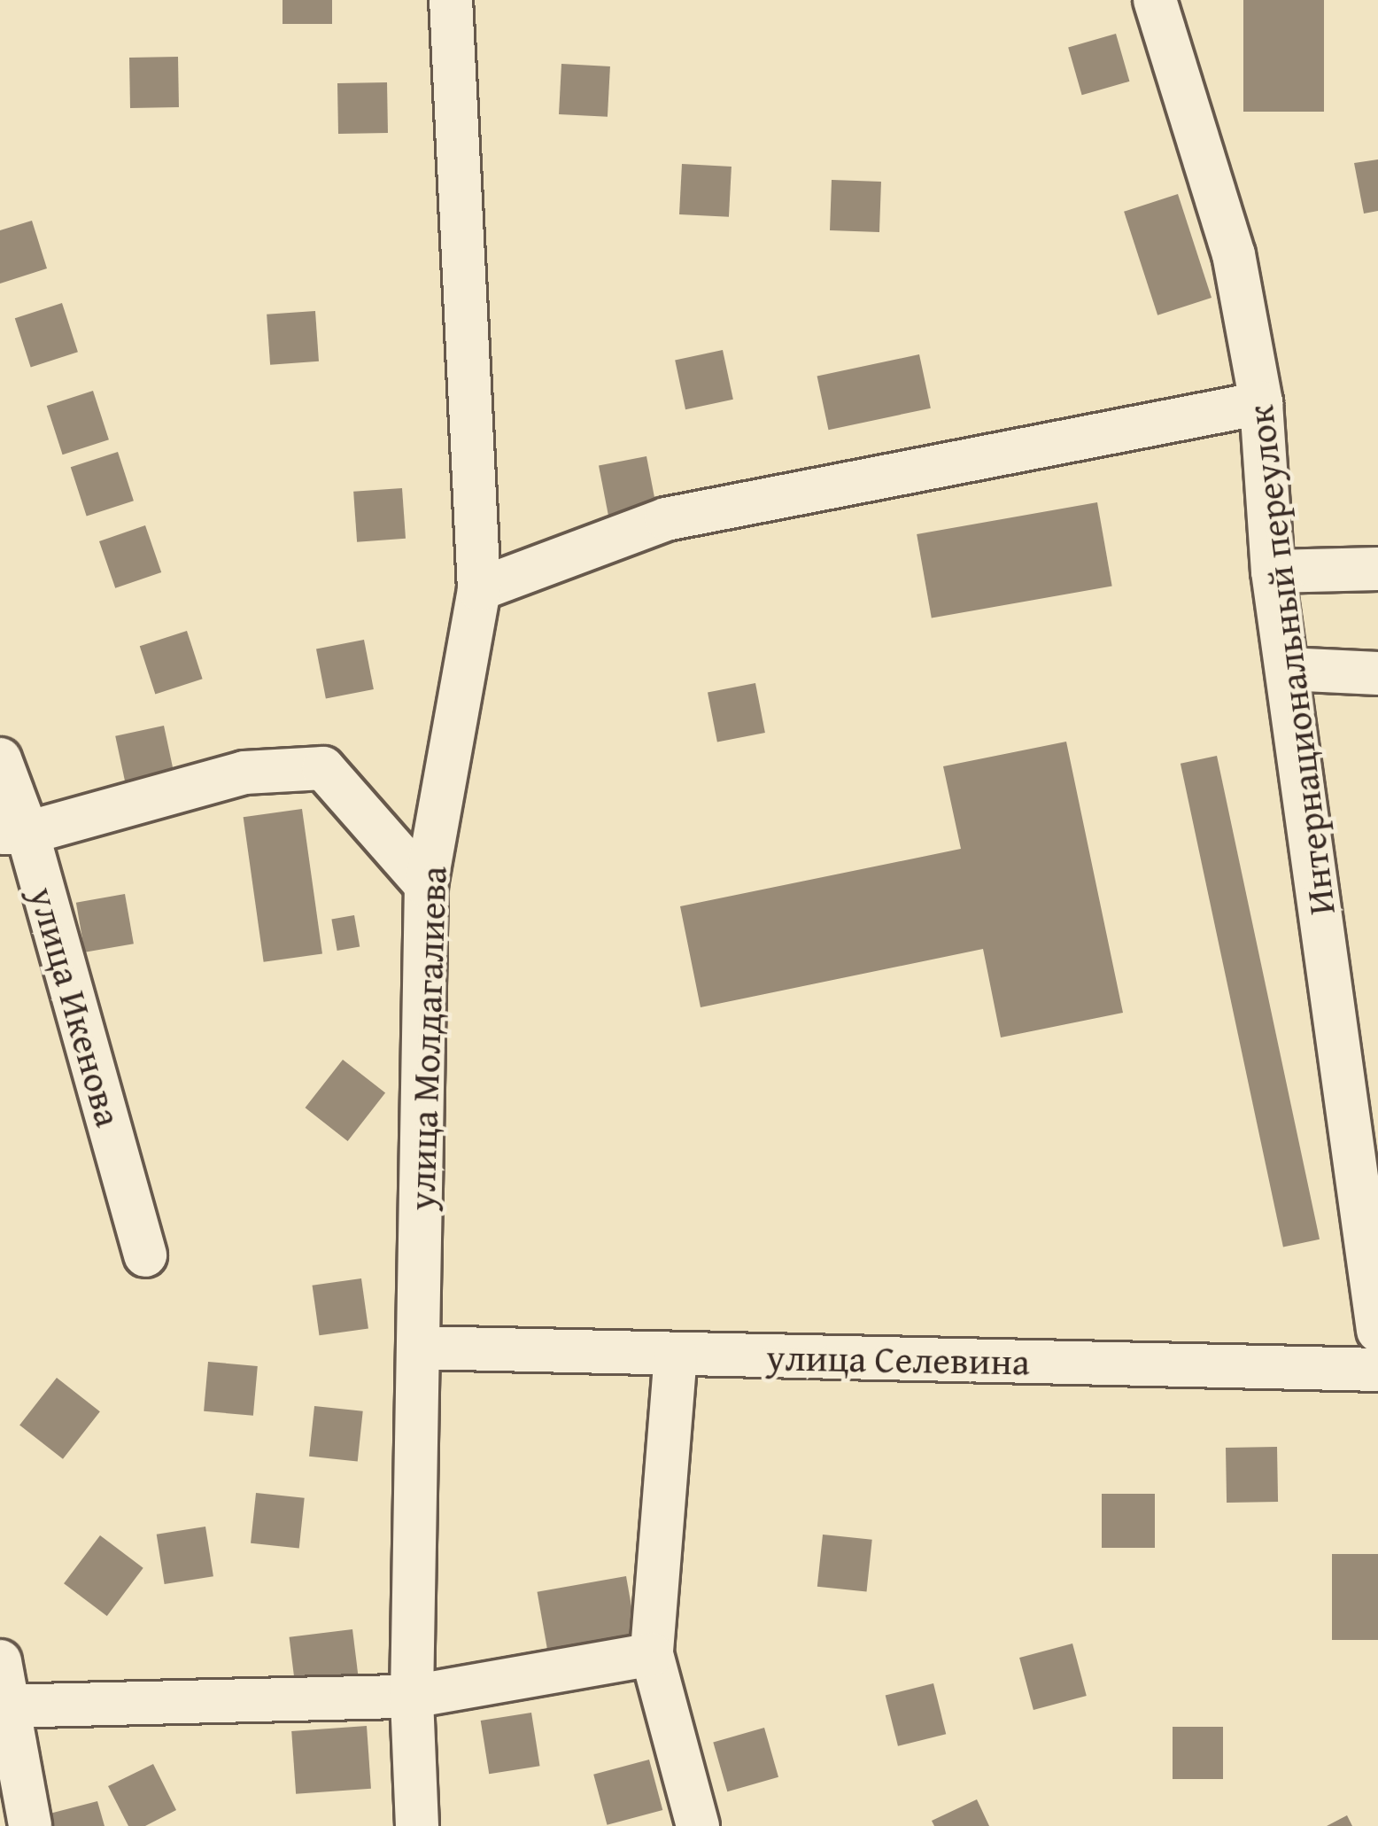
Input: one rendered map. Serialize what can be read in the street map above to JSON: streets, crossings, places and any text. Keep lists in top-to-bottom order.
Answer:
{
  "streets": {
    "street": [
      "Интернациональный переулок",
      "улица Икенова",
      "улица Молдагалиева",
      "улица Селевина"
    ]
  },
  "crossings": [
    ["улица Молдагалиева", "улица Селевина"]
  ]
}
